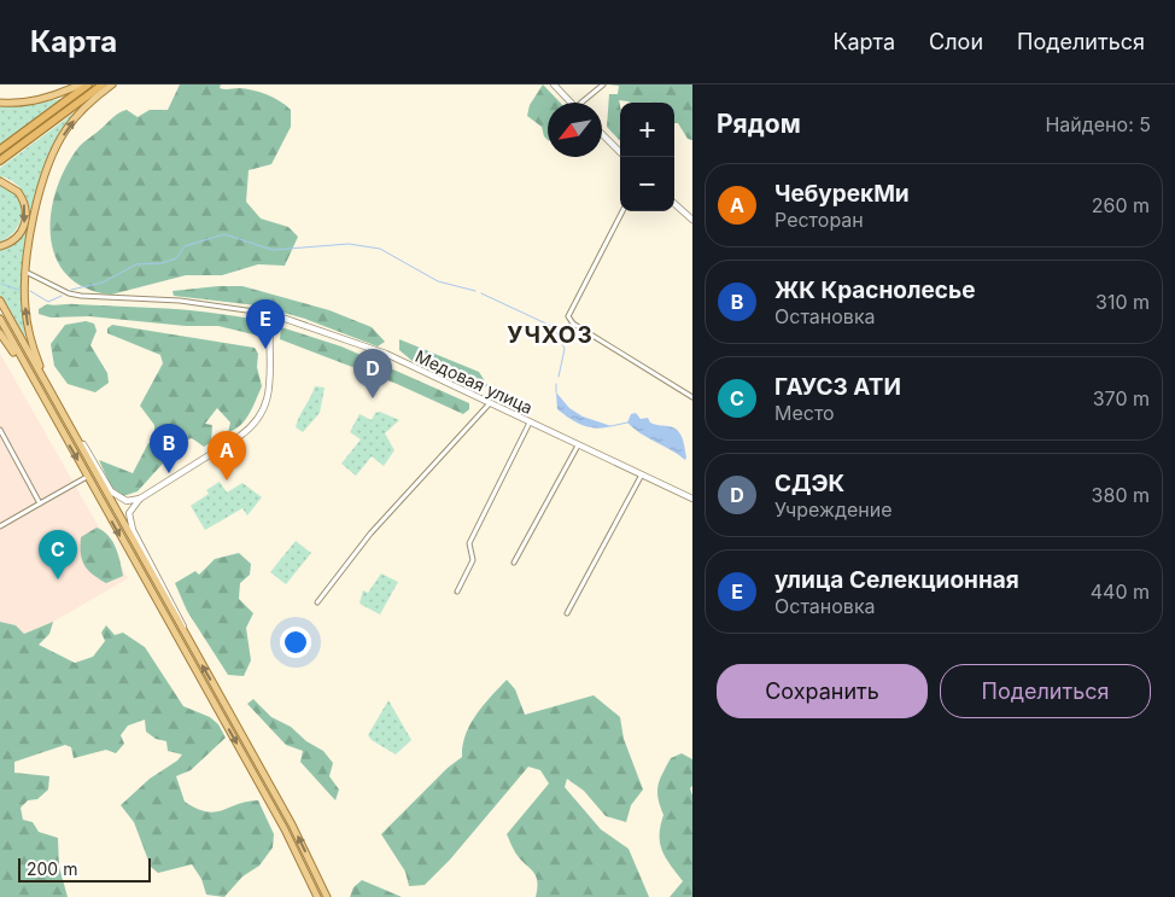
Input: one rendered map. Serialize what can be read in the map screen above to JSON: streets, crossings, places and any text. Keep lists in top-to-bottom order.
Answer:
{
  "streets": {
    "street": ["Медовая улица"]
  },
  "districts": ["УЧХОЗ"],
  "scale_bar": "200 m",
  "north": "bottom left",
  "page": {
    "header": "Карта",
    "nav": ["Карта", "Слои", "Поделиться"],
    "heading": ["Рядом", "Найдено: 5"],
    "map_buttons": ["+", "−"],
    "list": [
      {
        "mark": "A",
        "name": "ЧебурекМи",
        "note": "Ресторан",
        "value": "260 m"
      },
      {
        "mark": "B",
        "name": "ЖК Краснолесье",
        "note": "Остановка",
        "value": "310 m"
      },
      {
        "mark": "C",
        "name": "ГАУСЗ АТИ",
        "note": "Место",
        "value": "370 m"
      },
      {
        "mark": "D",
        "name": "СДЭК",
        "note": "Учреждение",
        "value": "380 m"
      },
      {
        "mark": "E",
        "name": "улица Селекционная",
        "note": "Остановка",
        "value": "440 m"
      }
    ],
    "pins": [
      "E",
      "D",
      "B",
      "A",
      "C"
    ],
    "buttons": ["Сохранить", "Поделиться"],
    "scale": "200 m"
  }
}
